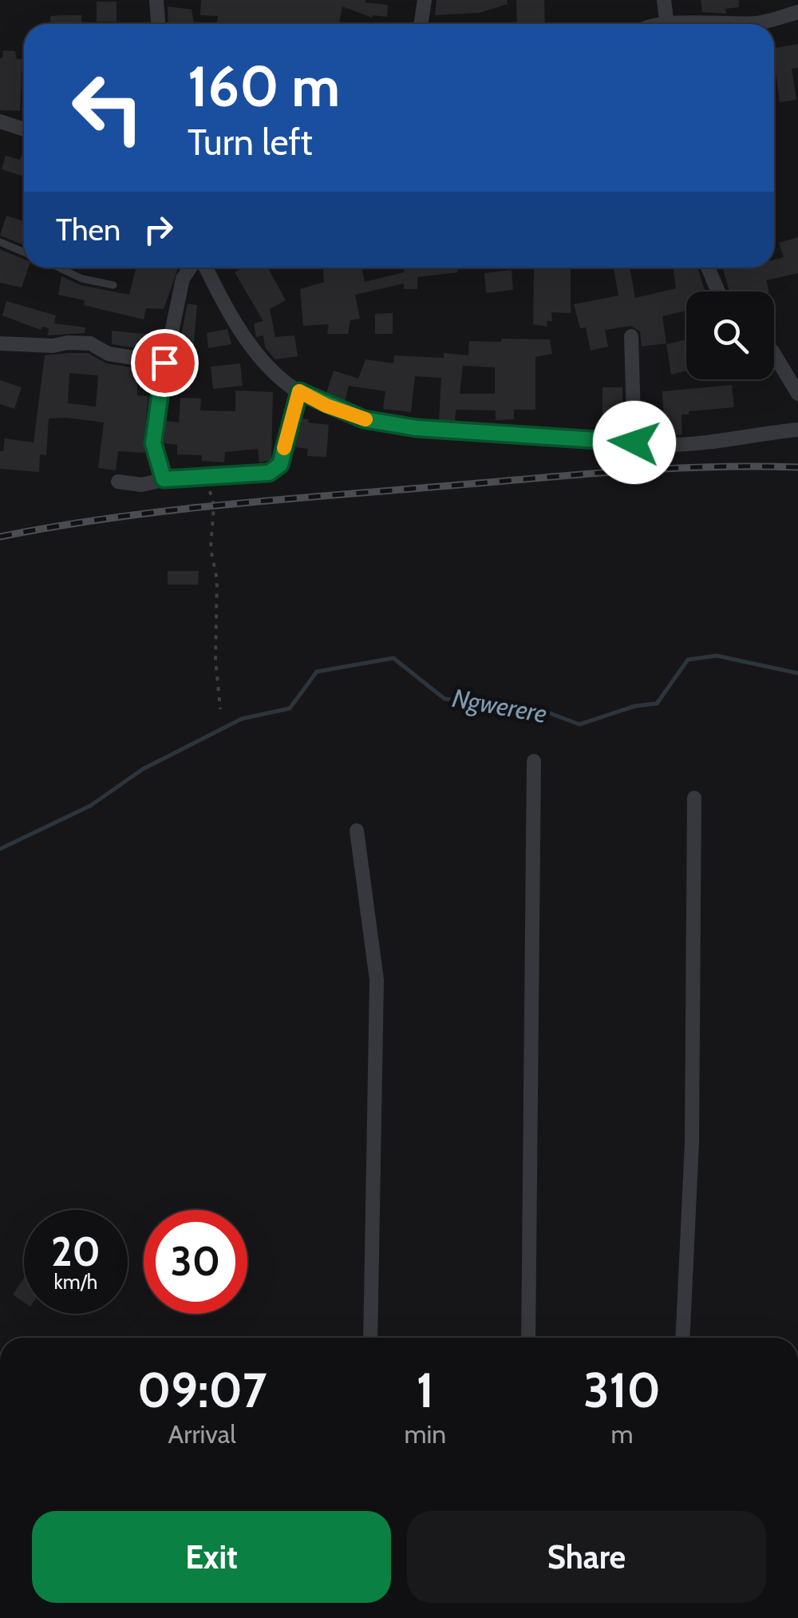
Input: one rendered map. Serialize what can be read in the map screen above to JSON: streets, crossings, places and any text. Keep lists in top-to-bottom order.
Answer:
{
  "water": ["Ngwerere"],
  "page": {
    "turn": ["160 m", "Turn left"],
    "then": "Then",
    "speed": "20 km/h",
    "limit": "30",
    "eta": [
      "09:07",
      "Arrival",
      "1",
      "min",
      "310",
      "m"
    ],
    "buttons": ["Exit", "Share"]
  }
}
